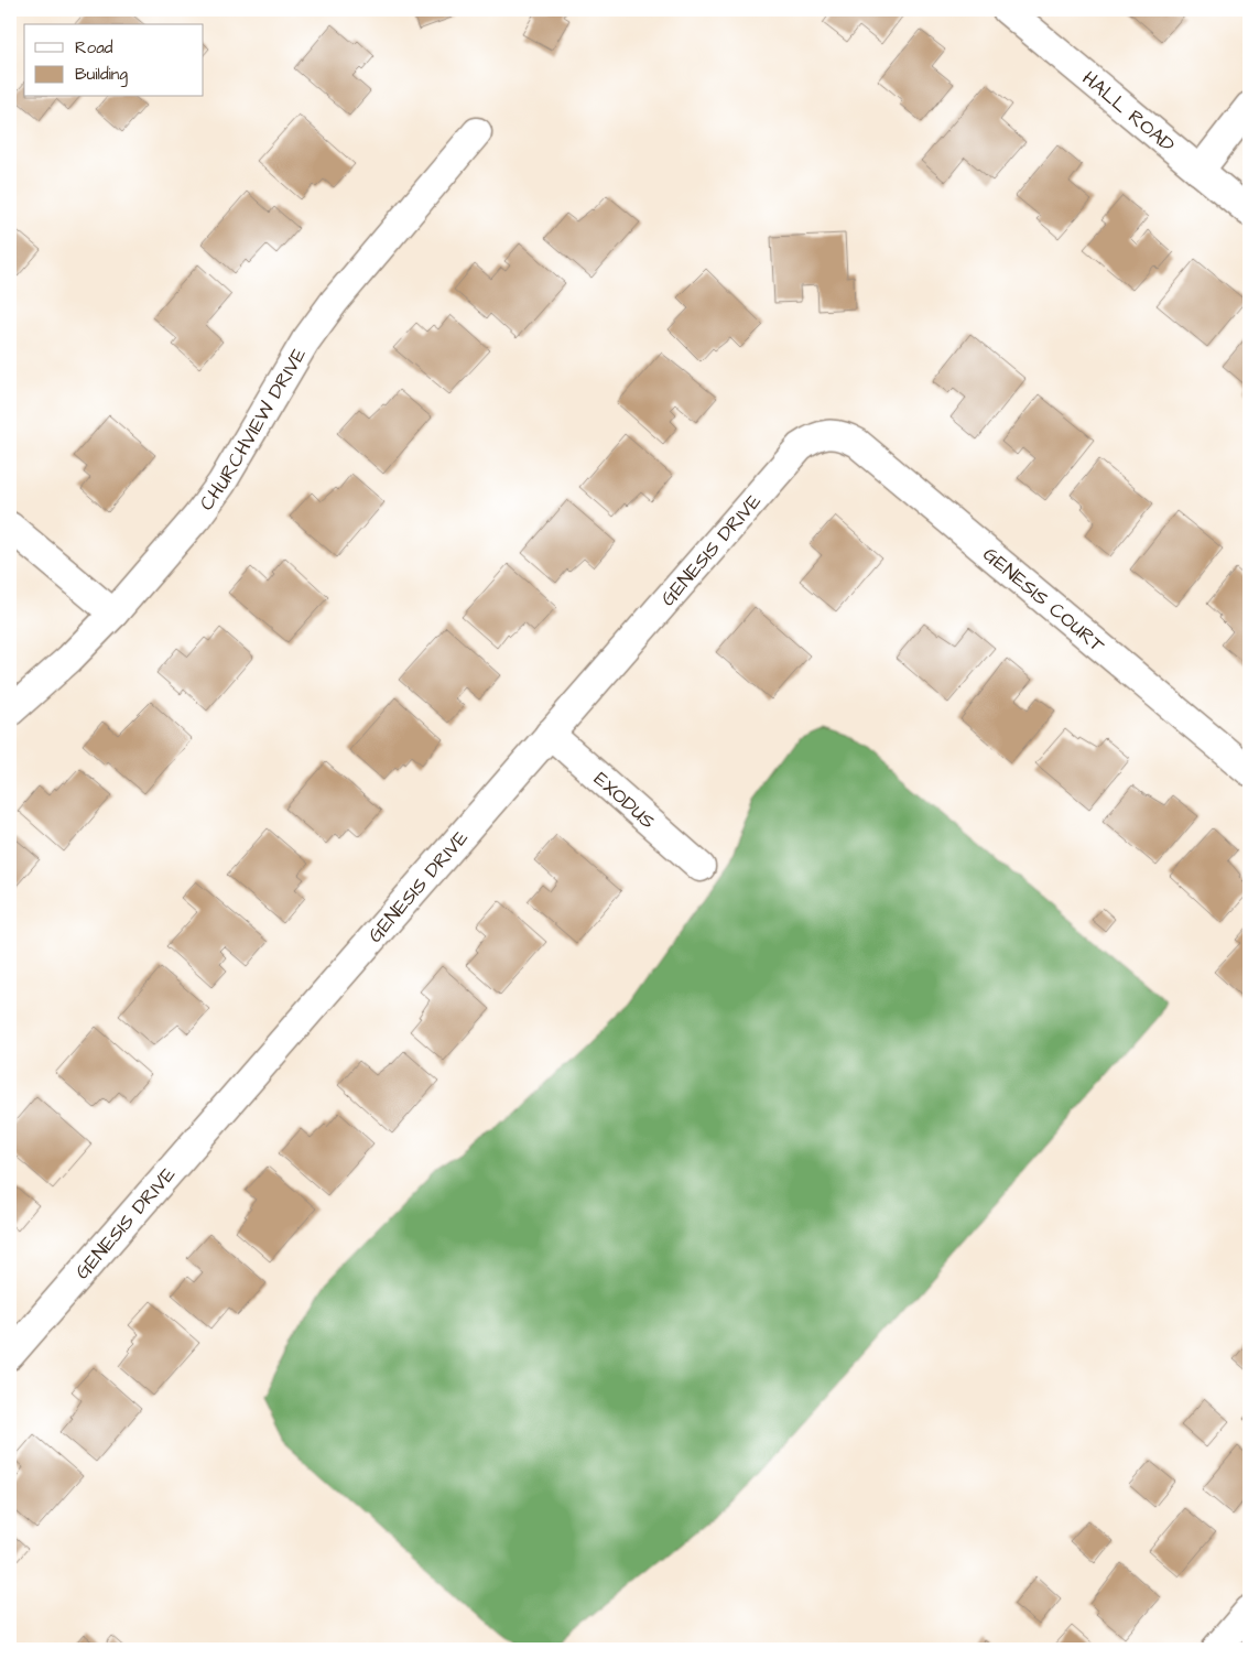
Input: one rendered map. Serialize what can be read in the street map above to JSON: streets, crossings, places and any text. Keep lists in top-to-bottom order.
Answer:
{
  "streets": {
    "street": [
      "HALL ROAD",
      "CHURCHVIEW DRIVE",
      "GENESIS DRIVE",
      "GENESIS COURT",
      "EXODUS"
    ]
  },
  "crossings": [
    ["GENESIS DRIVE", "GENESIS COURT"],
    ["GENESIS DRIVE", "EXODUS"]
  ],
  "legend": ["Road", "Building"]
}
